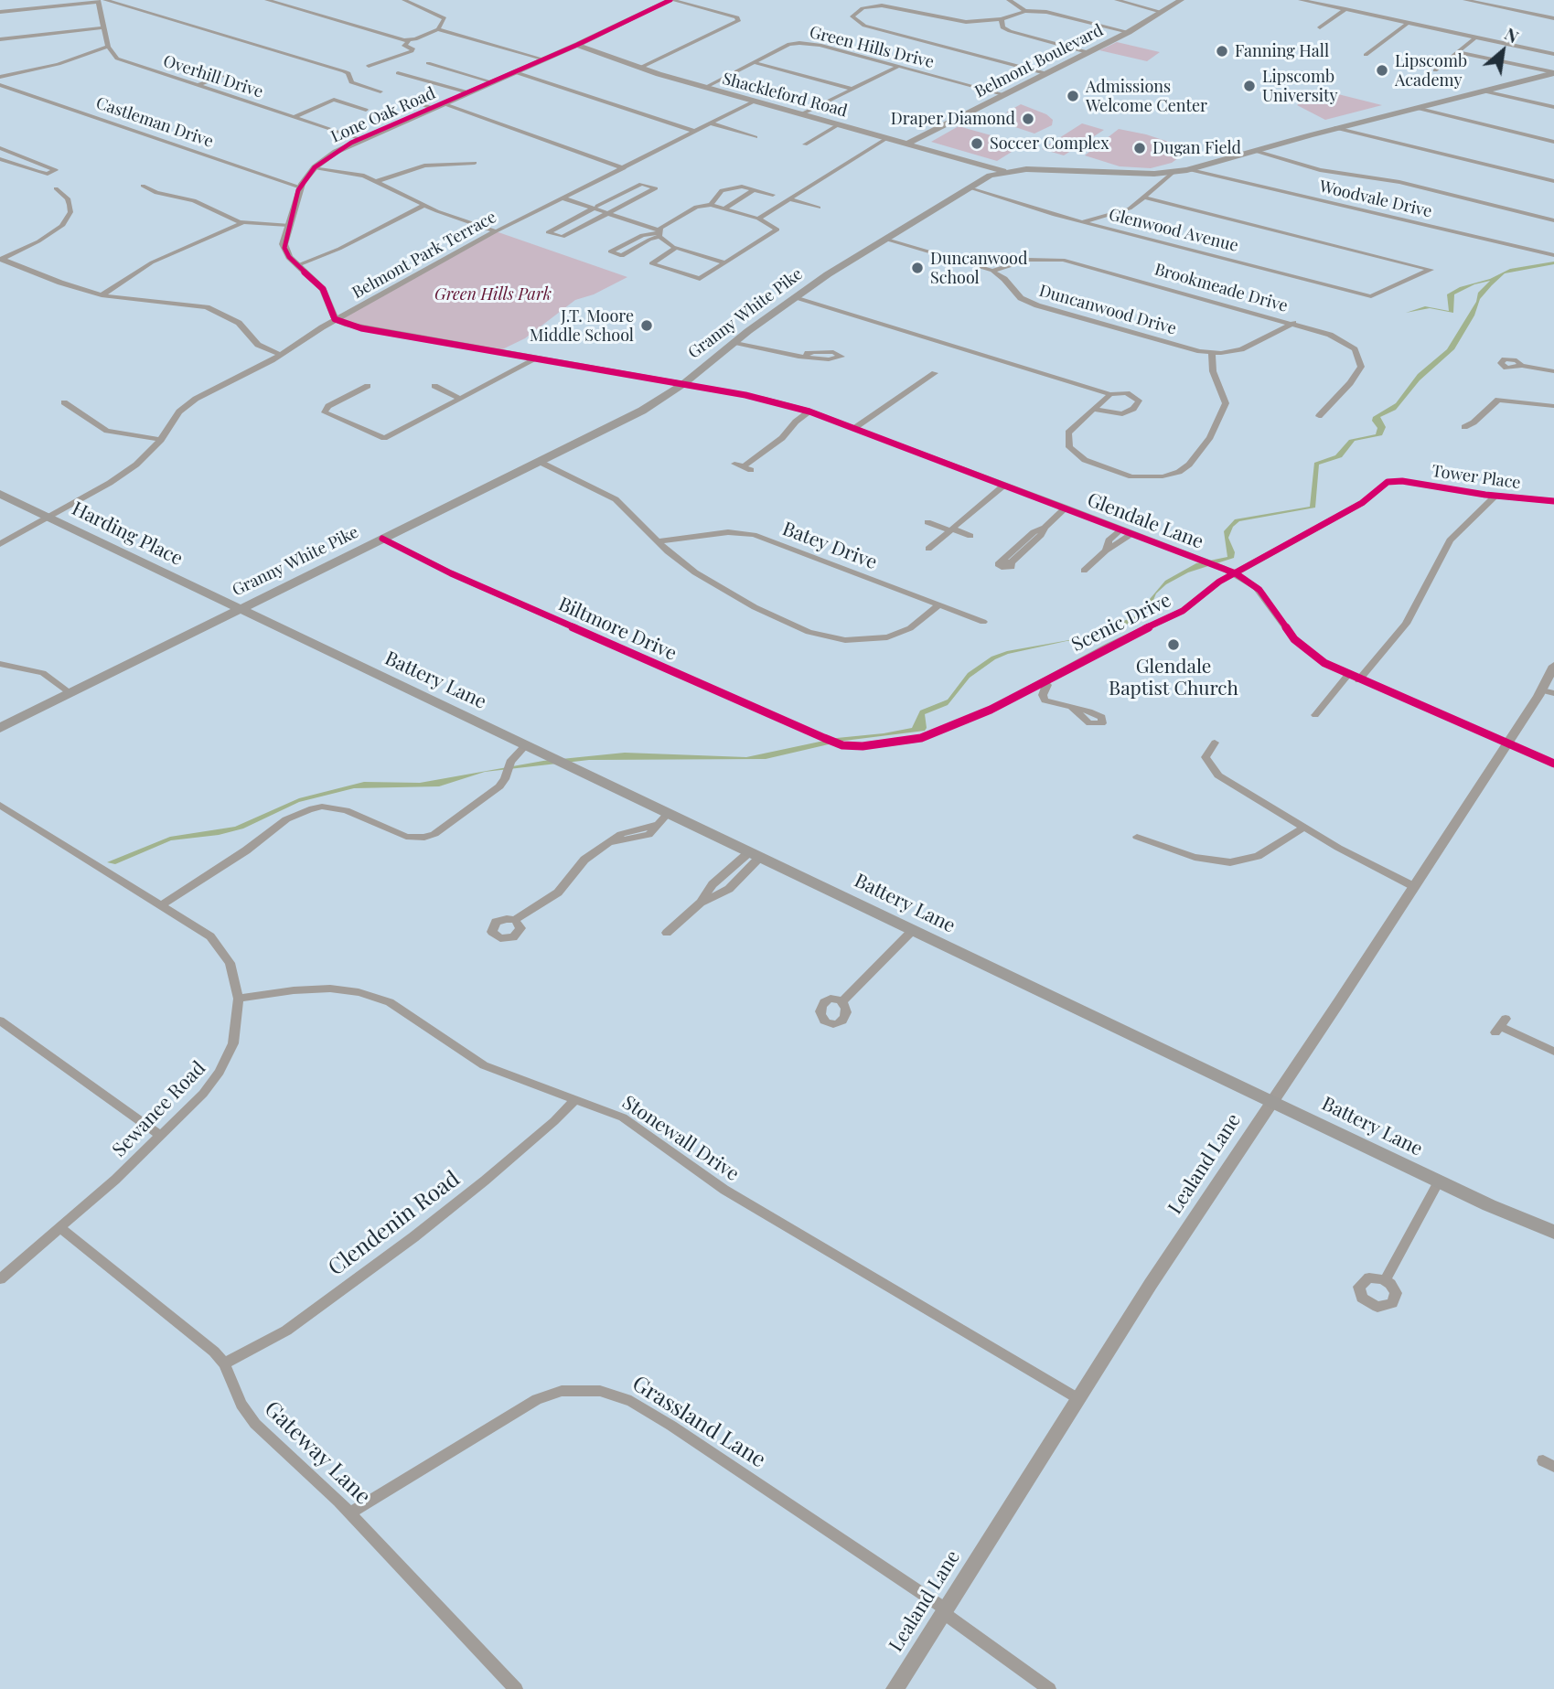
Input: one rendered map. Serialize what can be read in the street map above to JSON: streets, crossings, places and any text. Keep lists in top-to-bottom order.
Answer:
{
  "streets": {
    "main road": ["Granny White Pike", "Harding Place", "Battery Lane"],
    "street": [
      "Green Hills Drive",
      "Belmont Boulevard",
      "Overhill Drive",
      "Shackleford Road",
      "Lone Oak Road",
      "Castleman Drive",
      "Woodvale Drive",
      "Glenwood Avenue",
      "Belmont Park Terrace",
      "Brookmeade Drive",
      "Duncanwood Drive",
      "Tower Place",
      "Glendale Lane",
      "Batey Drive",
      "Scenic Drive",
      "Biltmore Drive",
      "Sewanee Road",
      "Stonewall Drive",
      "Lealand Lane",
      "Clendenin Road",
      "Grassland Lane",
      "Gateway Lane"
    ]
  },
  "crossings": [
    ["Green Hills Drive", "Belmont Boulevard"],
    ["Green Hills Drive", "Shackleford Road"],
    ["Belmont Boulevard", "Shackleford Road"],
    ["Overhill Drive", "Lone Oak Road"],
    ["Shackleford Road", "Lone Oak Road"],
    ["Shackleford Road", "Belmont Park Terrace"],
    ["Shackleford Road", "Granny White Pike"],
    ["Lone Oak Road", "Castleman Drive"],
    ["Lone Oak Road", "Belmont Park Terrace"],
    ["Woodvale Drive", "Granny White Pike"],
    ["Glenwood Avenue", "Granny White Pike"],
    ["Belmont Park Terrace", "Harding Place"],
    ["Brookmeade Drive", "Duncanwood Drive"],
    ["Duncanwood Drive", "Granny White Pike"],
    ["Granny White Pike", "Glendale Lane"],
    ["Granny White Pike", "Harding Place"],
    ["Granny White Pike", "Biltmore Drive"],
    ["Granny White Pike", "Battery Lane"],
    ["Tower Place", "Scenic Drive"],
    ["Glendale Lane", "Scenic Drive"],
    ["Glendale Lane", "Lealand Lane"],
    ["Harding Place", "Battery Lane"],
    ["Scenic Drive", "Biltmore Drive"],
    ["Battery Lane", "Lealand Lane"],
    ["Sewanee Road", "Stonewall Drive"],
    ["Sewanee Road", "Gateway Lane"],
    ["Stonewall Drive", "Lealand Lane"],
    ["Stonewall Drive", "Clendenin Road"],
    ["Lealand Lane", "Grassland Lane"],
    ["Clendenin Road", "Gateway Lane"],
    ["Grassland Lane", "Gateway Lane"]
  ],
  "parks": ["Green Hills Park"],
  "places": [
    "Fanning Hall",
    "Lipscomb Academy",
    "Lipscomb University",
    "Admissions Welcome Center",
    "Draper Diamond",
    "Soccer Complex",
    "Dugan Field",
    "Duncanwood School",
    "J.T. Moore Middle School",
    "Glendale Baptist Church"
  ],
  "north": "top right"
}
